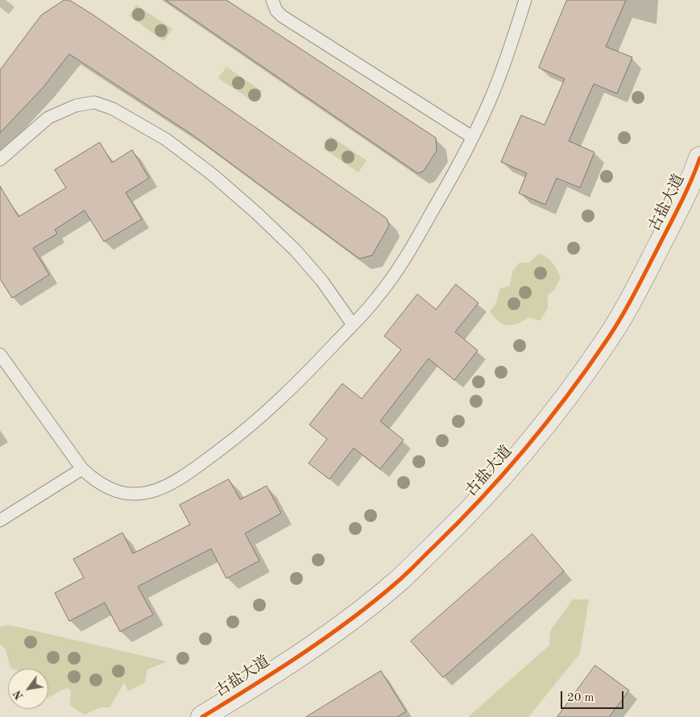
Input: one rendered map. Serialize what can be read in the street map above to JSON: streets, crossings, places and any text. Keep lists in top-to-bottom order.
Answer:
{
  "streets": {
    "street": ["古盐大道"]
  },
  "scale_bar": "20 m",
  "north": "bottom left"
}
